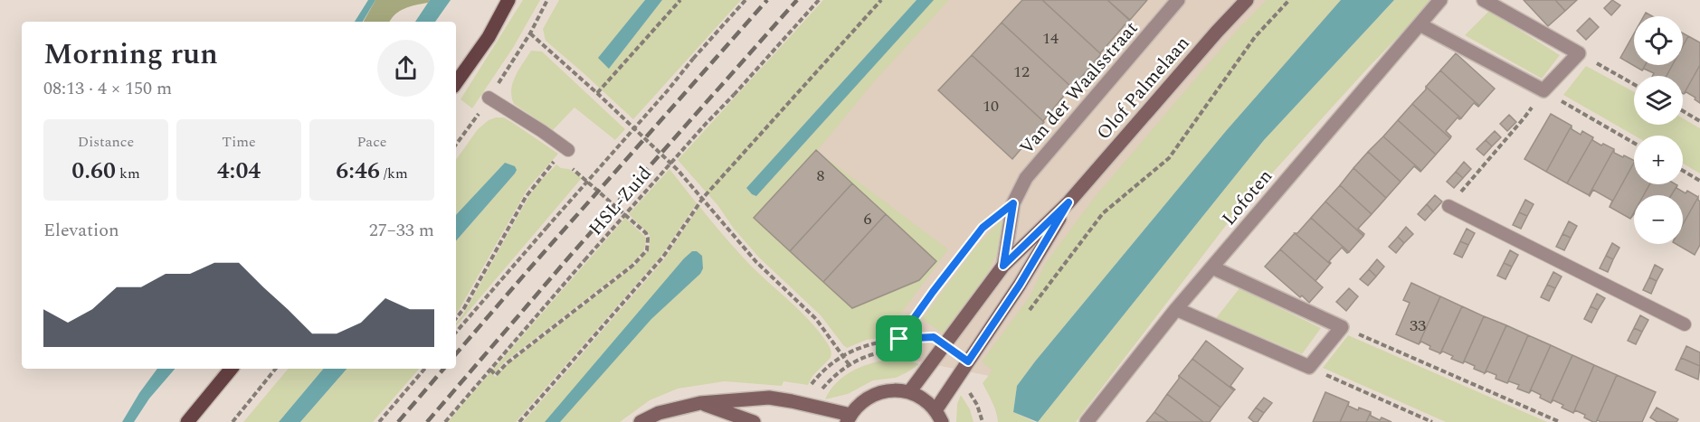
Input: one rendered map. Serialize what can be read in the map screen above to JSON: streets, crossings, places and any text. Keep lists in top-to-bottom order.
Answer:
{
  "streets": {
    "street": ["Van der Waalsstraat", "Olof Palmelaan", "Lofoten"],
    "path": ["HSL-Zuid"]
  },
  "crossings": [
    ["Van der Waalsstraat", "Olof Palmelaan"]
  ],
  "house_numbers": [
    "14",
    "12",
    "10",
    "8",
    "6",
    "33"
  ],
  "page": {
    "map_buttons": ["+", "−"],
    "heading": ["Morning run", "08:13 · 4 × 150 m"],
    "stats": [
      ["Distance", "0.60 km"],
      ["Time", "4:04"],
      ["Pace", "6:46 /km"]
    ],
    "chart": ["Elevation", "27–33 m"]
  }
}
